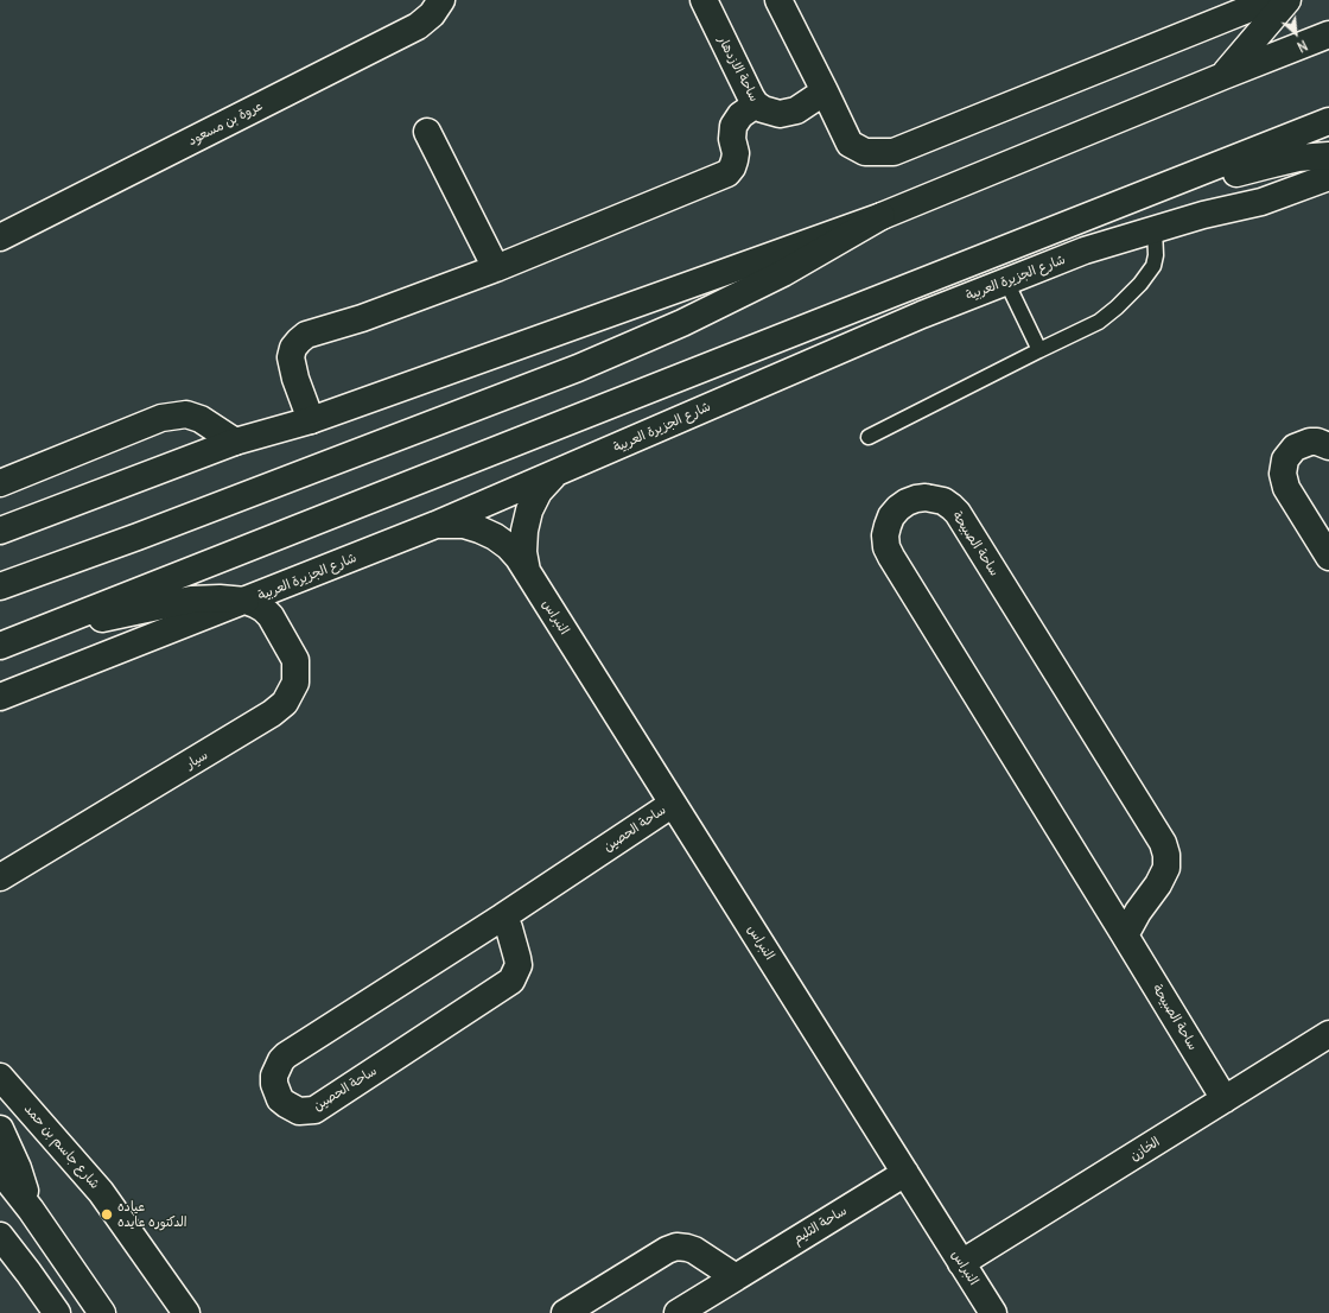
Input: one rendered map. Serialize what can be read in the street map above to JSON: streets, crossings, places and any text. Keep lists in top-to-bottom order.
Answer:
{
  "streets": {
    "street": [
      "ساحة الازدهار",
      "عروة بن مسعود",
      "شارع الجزيرة العربية",
      "ساحة الصبيحة",
      "النبراس",
      "سيار",
      "ساحة الحصين",
      "شارع جاسم بن حمد",
      "الخازن",
      "ساحة الثليم"
    ]
  },
  "crossings": [
    ["شارع الجزيرة العربية", "النبراس"],
    ["شارع الجزيرة العربية", "سيار"],
    ["ساحة الصبيحة", "الخازن"],
    ["النبراس", "ساحة الحصين"],
    ["النبراس", "الخازن"],
    ["النبراس", "ساحة الثليم"]
  ],
  "places": ["عياده الدكتوره عايده"],
  "north": "bottom right"
}
